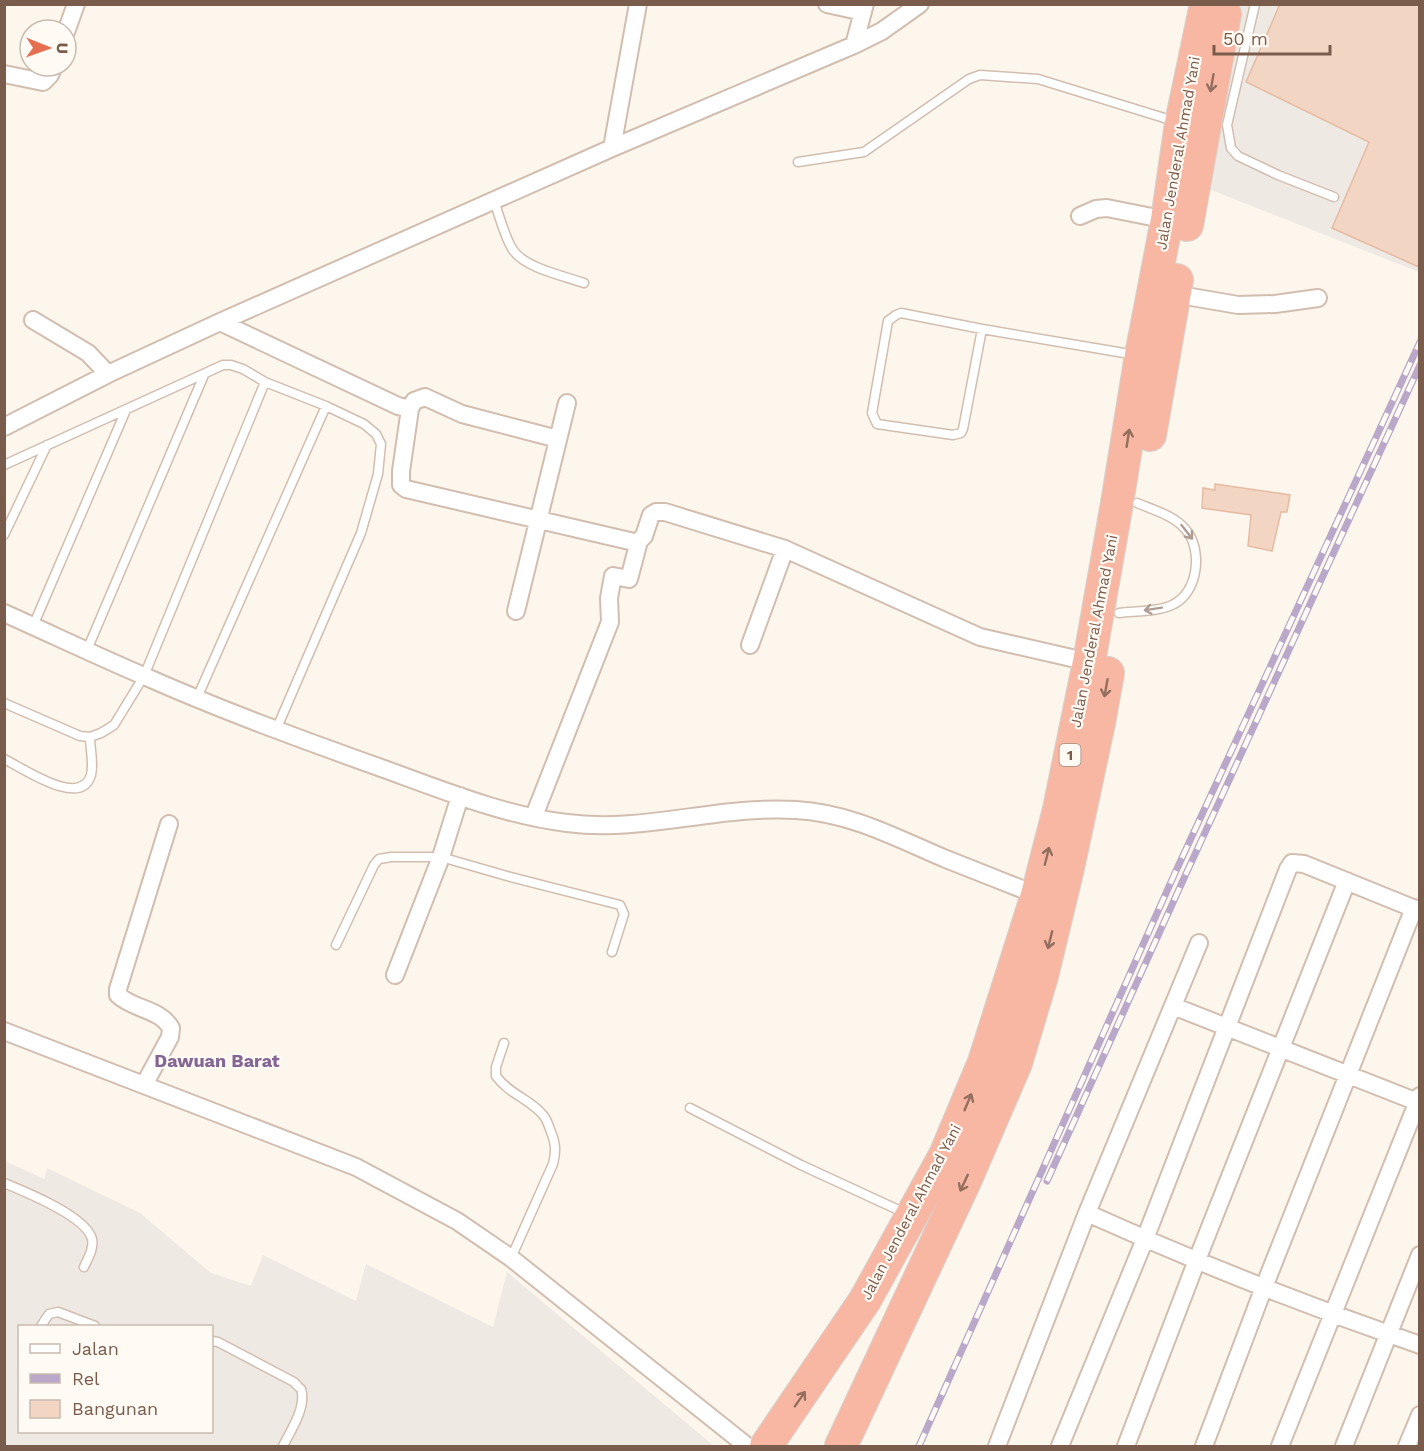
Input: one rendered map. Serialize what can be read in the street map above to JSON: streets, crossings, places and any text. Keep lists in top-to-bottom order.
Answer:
{
  "streets": {
    "highway": ["Jalan Jenderal Ahmad Yani", "1"]
  },
  "districts": ["Dawuan Barat"],
  "legend": ["Jalan", "Rel", "Bangunan"],
  "scale_bar": "50 m",
  "north": "right"
}
